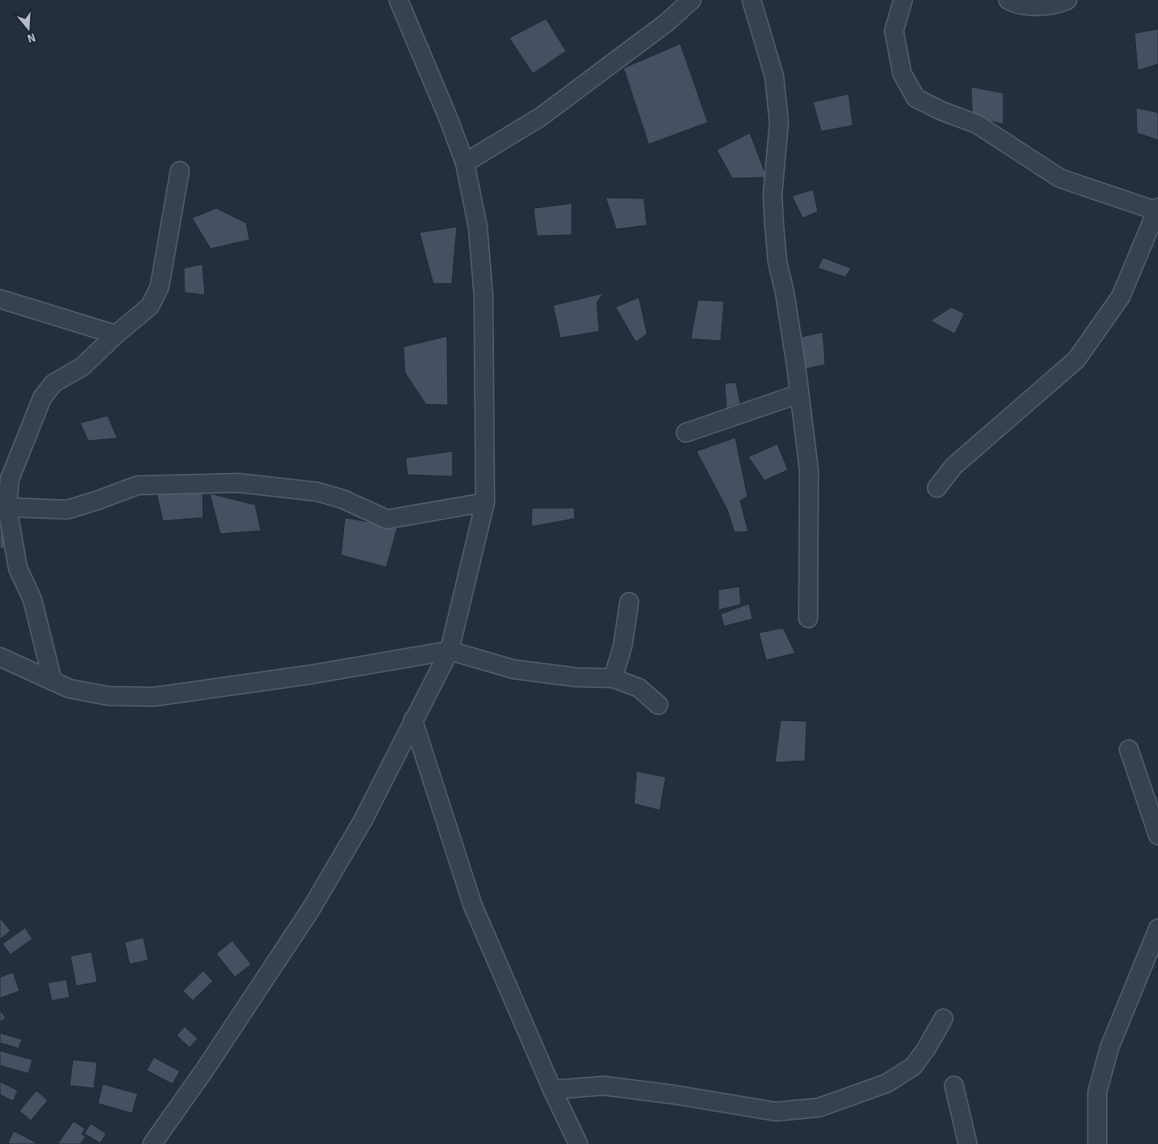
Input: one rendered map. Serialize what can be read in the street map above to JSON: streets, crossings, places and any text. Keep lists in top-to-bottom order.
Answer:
{
  "north": "bottom"
}
